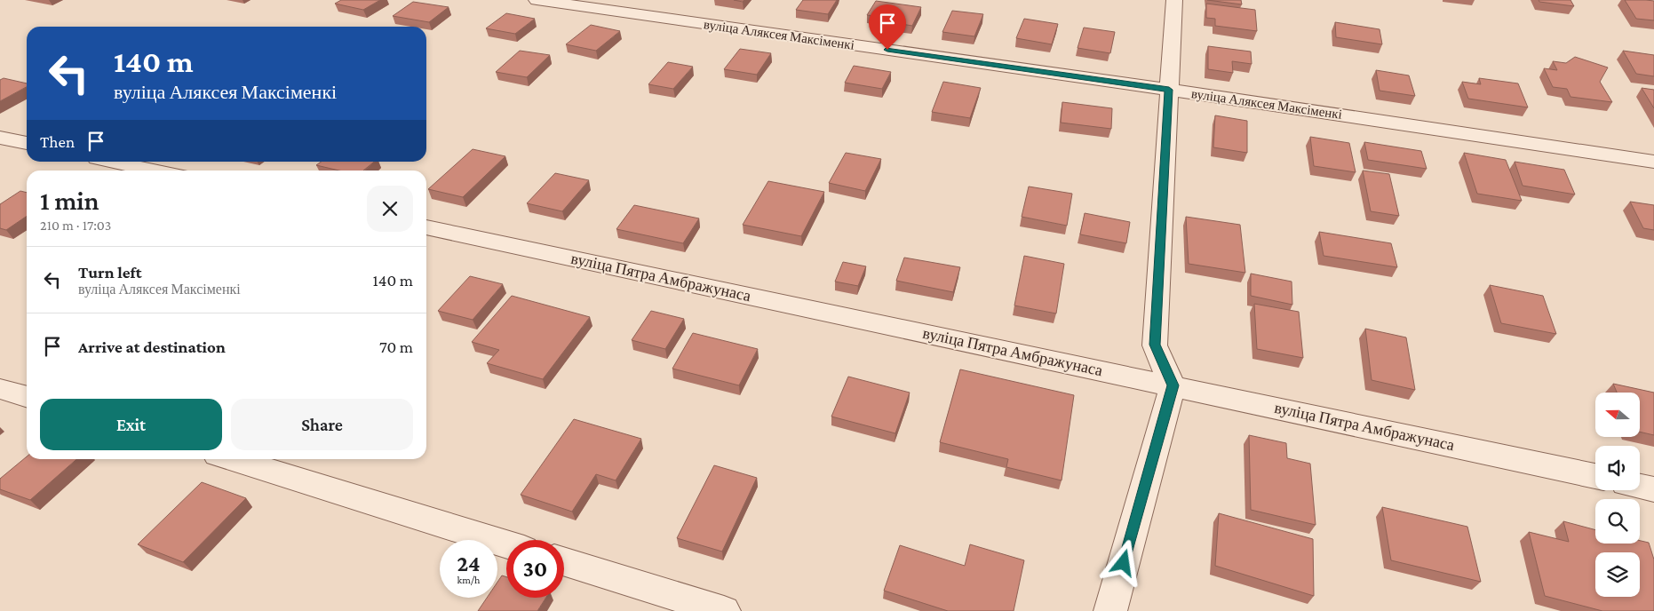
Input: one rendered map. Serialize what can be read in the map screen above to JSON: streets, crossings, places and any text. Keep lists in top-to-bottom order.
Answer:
{
  "streets": {
    "street": ["вуліца Аляксея Максіменкі", "вуліца Пятра Амбражунаса"]
  },
  "north": "left",
  "page": {
    "turn": ["140 m", "вуліца Аляксея Максіменкі"],
    "then": "Then",
    "heading": ["1 min", "210 m · 17:03"],
    "list": [
      {
        "name": "Turn left",
        "note": "вуліца Аляксея Максіменкі",
        "value": "140 m"
      },
      {
        "name": "Arrive at destination",
        "value": "70 m"
      }
    ],
    "buttons": ["Exit", "Share"],
    "speed": "24 km/h",
    "limit": "30"
  }
}
